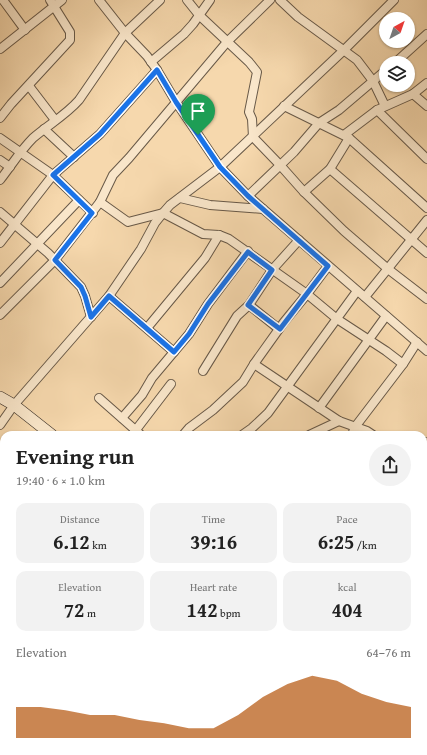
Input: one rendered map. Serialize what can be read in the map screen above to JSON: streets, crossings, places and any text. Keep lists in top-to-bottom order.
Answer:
{
  "north": "top right",
  "page": {
    "heading": ["Evening run", "19:40 · 6 × 1.0 km"],
    "stats": [
      ["Distance", "6.12 km"],
      ["Time", "39:16"],
      ["Pace", "6:25 /km"],
      ["Elevation", "72 m"],
      ["Heart rate", "142 bpm"],
      ["kcal", "404"]
    ],
    "chart": ["Elevation", "64–76 m"]
  }
}
